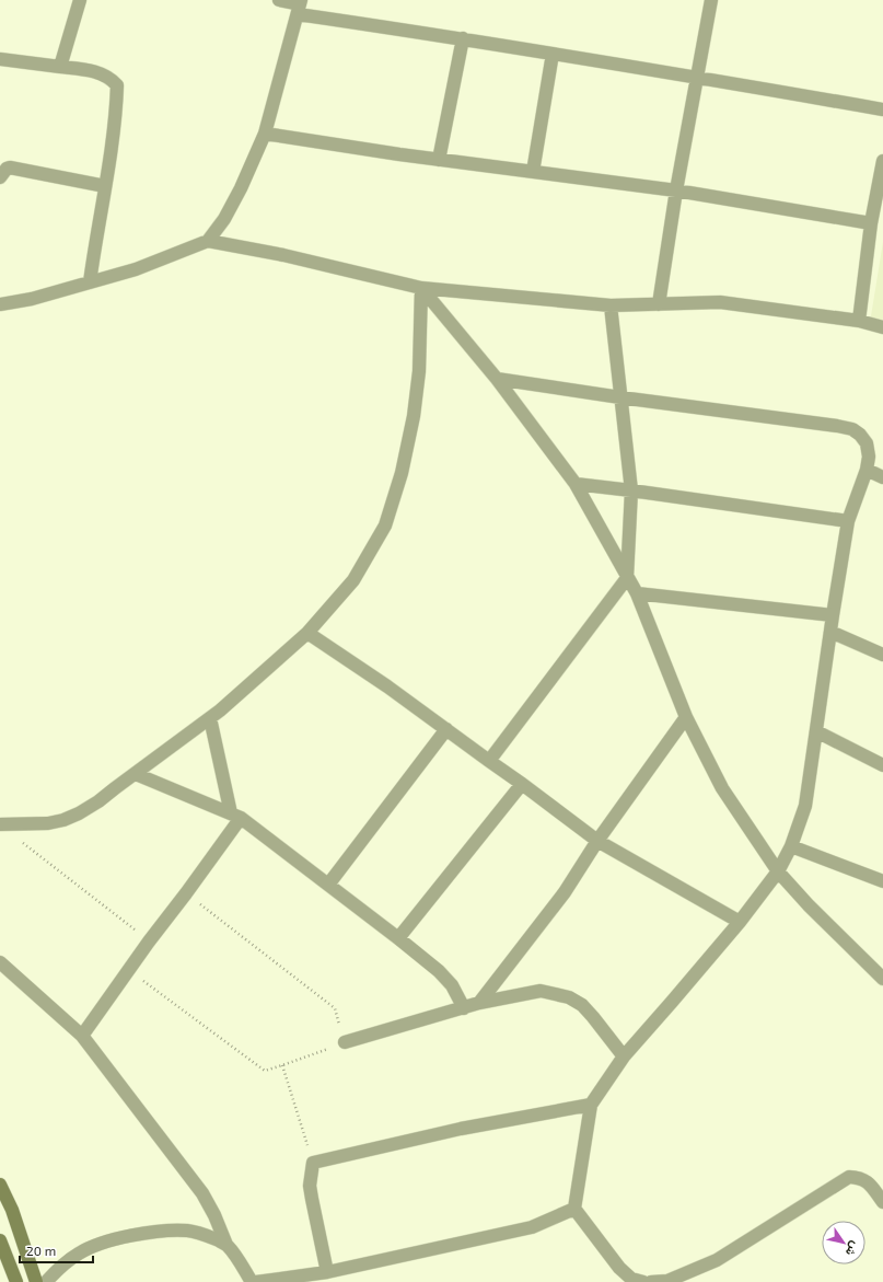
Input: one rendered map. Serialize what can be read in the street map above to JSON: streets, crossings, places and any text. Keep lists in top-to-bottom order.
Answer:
{
  "scale_bar": "20 m",
  "north": "bottom right"
}
